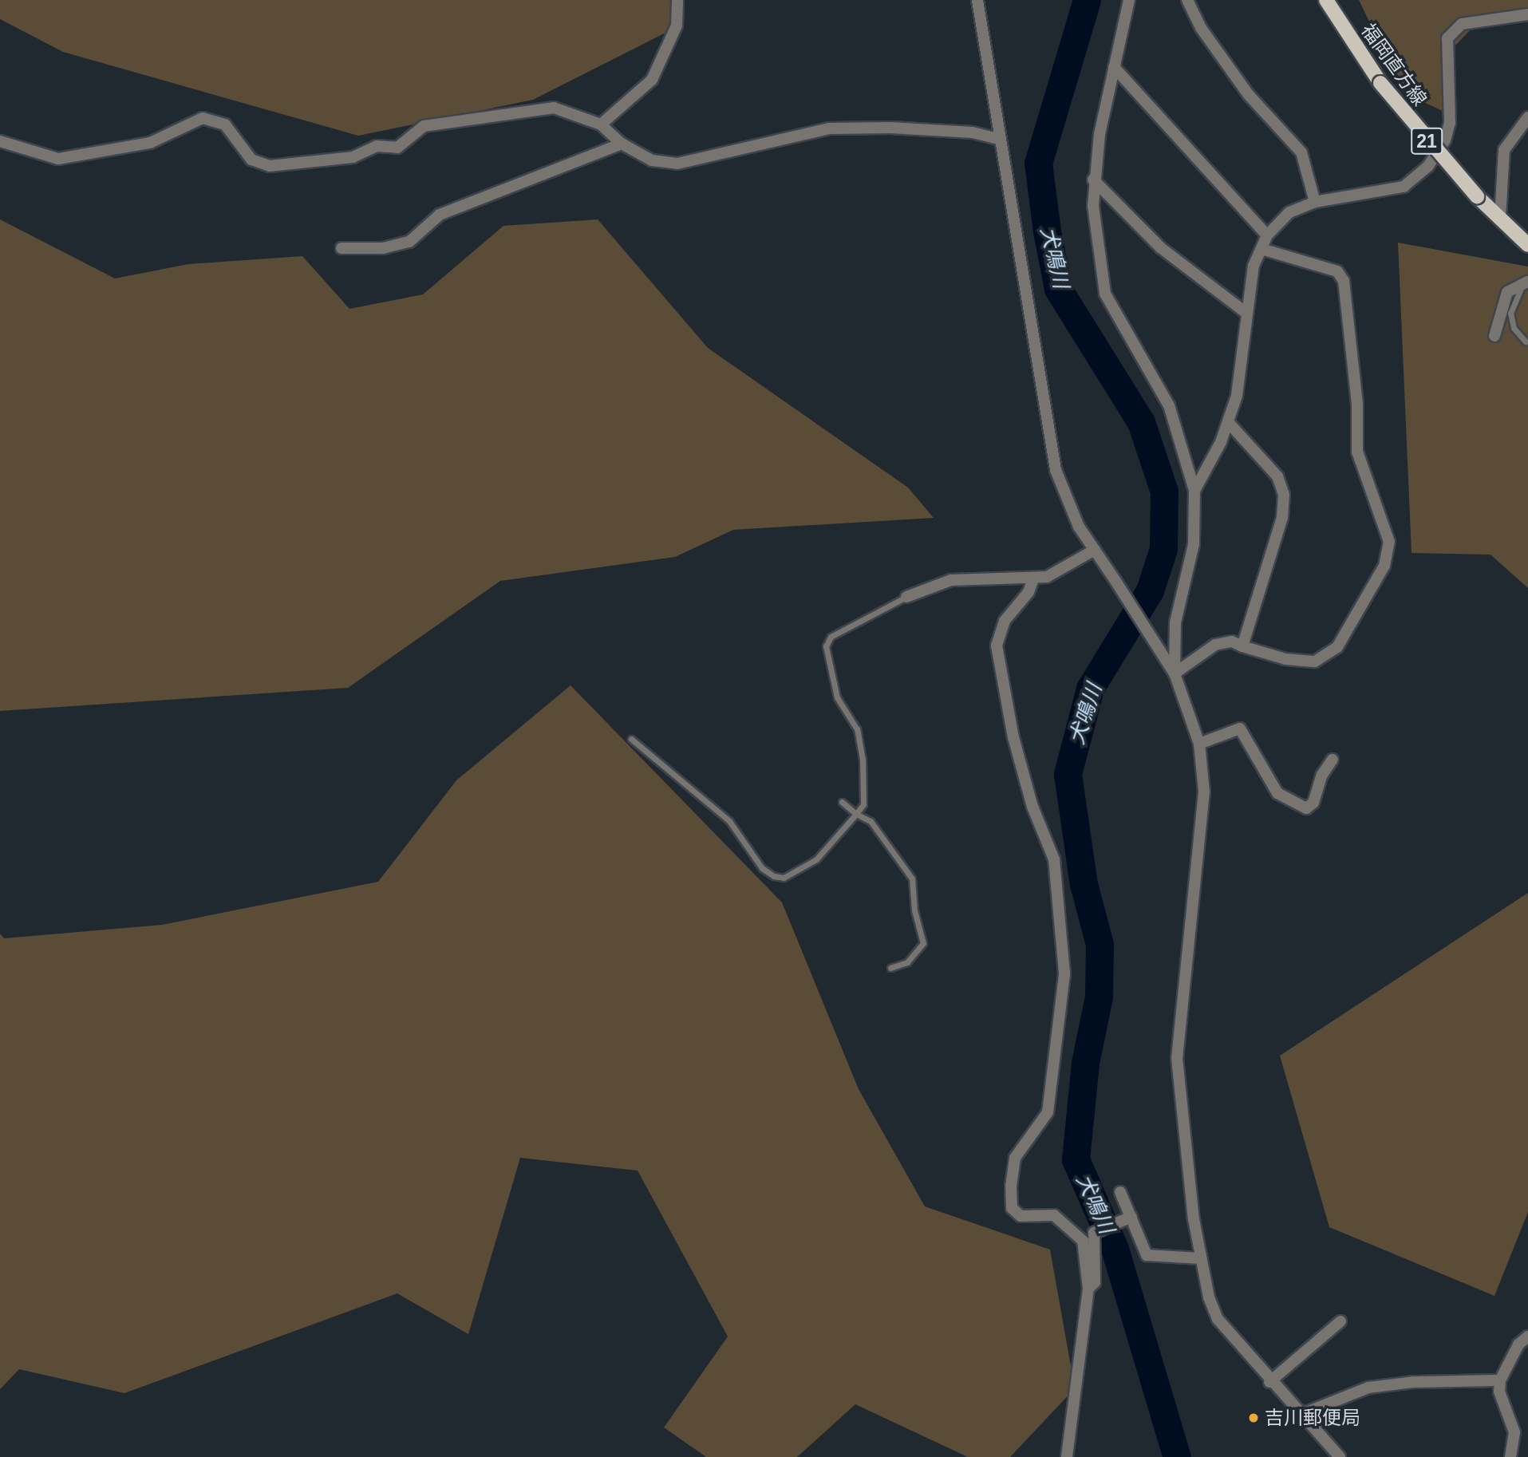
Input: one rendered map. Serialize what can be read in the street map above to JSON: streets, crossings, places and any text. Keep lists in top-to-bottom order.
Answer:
{
  "streets": {
    "main road": ["福岡直方線", "21"]
  },
  "water": ["犬鳴川"],
  "places": ["吉川郵便局"]
}
